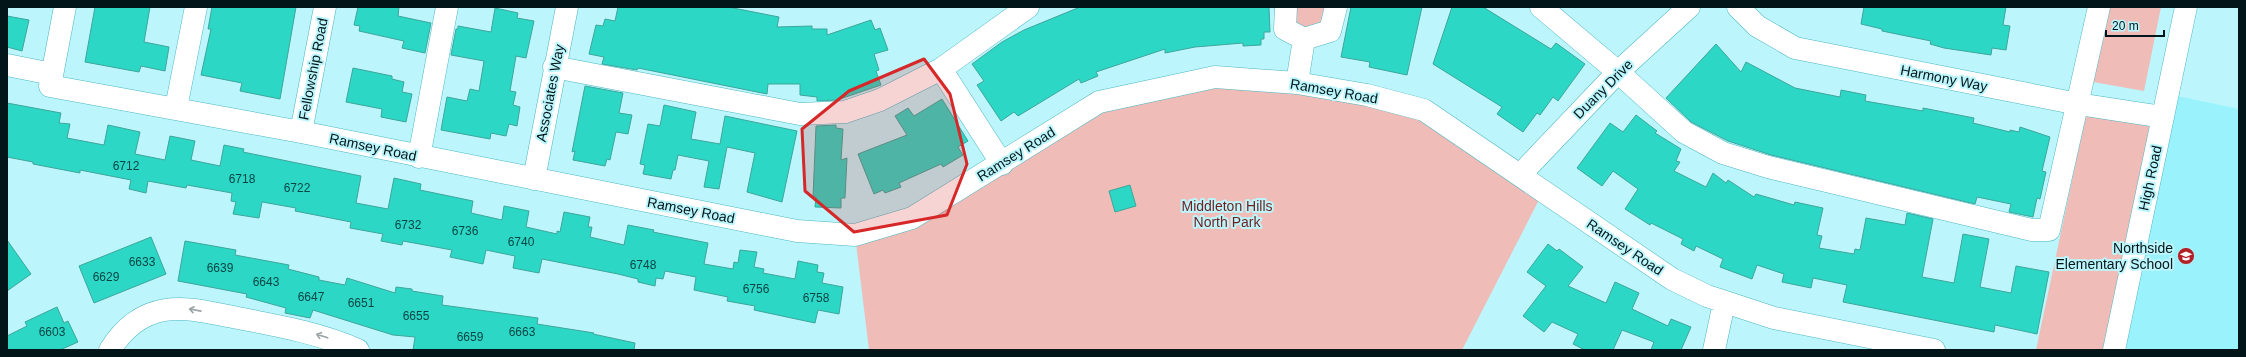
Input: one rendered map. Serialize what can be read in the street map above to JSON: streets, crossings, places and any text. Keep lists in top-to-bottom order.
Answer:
{
  "streets": {
    "street": [
      "Fellowship Road",
      "Harmony Way",
      "Duany Drive",
      "Ramsey Road",
      "Associates Way",
      "High Road"
    ]
  },
  "crossings": [
    ["Fellowship Road", "Ramsey Road"],
    ["Harmony Way", "High Road"],
    ["Duany Drive", "Ramsey Road"],
    ["Ramsey Road", "Associates Way"]
  ],
  "parks": ["Middleton Hills North Park"],
  "places": {
    "school or university": ["Northside Elementary School"]
  },
  "house_numbers": [
    "6712",
    "6718",
    "6722",
    "6732",
    "6736",
    "6740",
    "6633",
    "6748",
    "6639",
    "6629",
    "6643",
    "6756",
    "6647",
    "6758",
    "6651",
    "6655",
    "6603",
    "6663",
    "6659"
  ],
  "scale_bar": "20 m"
}
